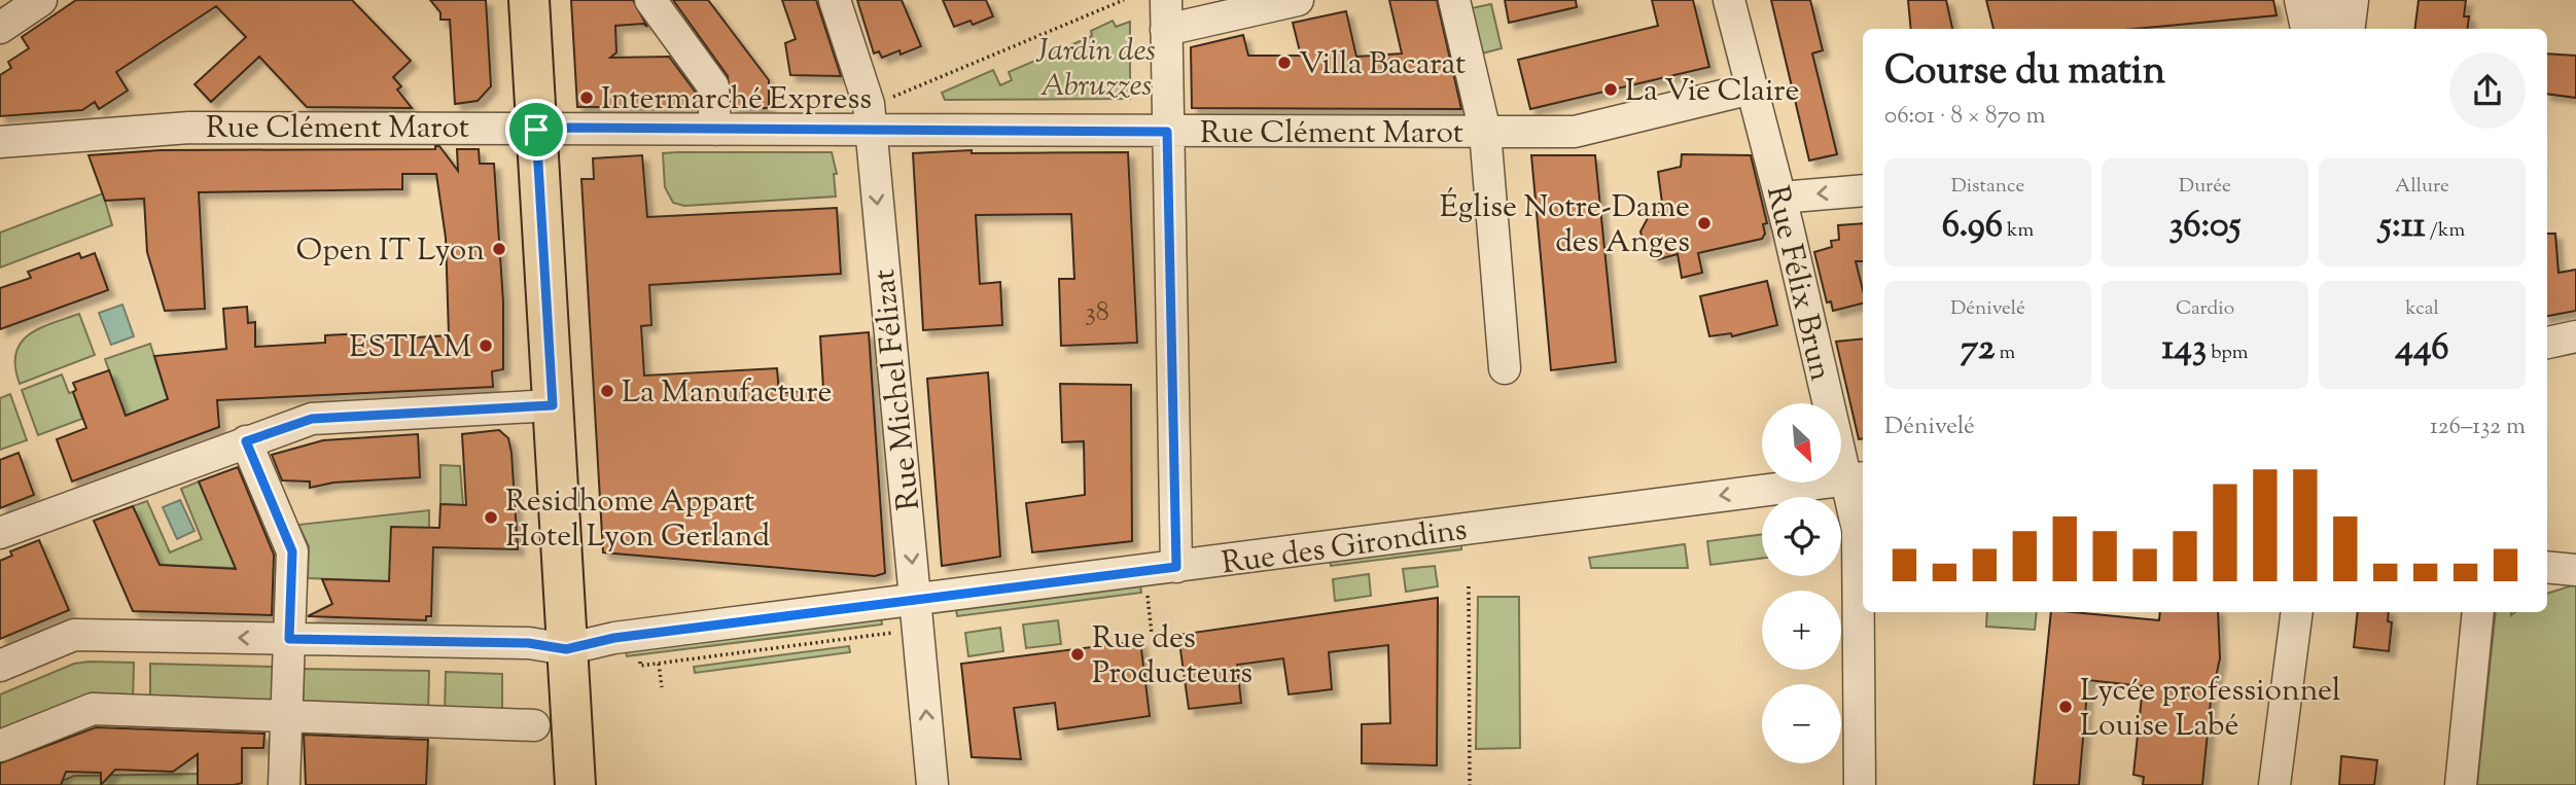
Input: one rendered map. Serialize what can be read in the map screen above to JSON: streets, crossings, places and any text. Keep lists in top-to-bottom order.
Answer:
{
  "streets": {
    "street": [
      "Rue Clément Marot",
      "Rue Félix Brun",
      "Rue Michel Félizat",
      "Rue des Girondins"
    ]
  },
  "crossings": [
    ["Rue Clément Marot", "Rue Félix Brun"],
    ["Rue Clément Marot", "Rue Michel Félizat"],
    ["Rue Félix Brun", "Rue des Girondins"],
    ["Rue Michel Félizat", "Rue des Girondins"]
  ],
  "one_way": ["Rue des Girondins"],
  "parks": ["Jardin des Abruzzes"],
  "places": [
    "Villa Bacarat",
    "La Vie Claire",
    "Intermarché Express",
    "Église Notre-Dame des Anges",
    "Open IT Lyon",
    "ESTIAM",
    "La Manufacture",
    "Residhome Appart Hotel Lyon Gerland",
    "Rue des Producteurs",
    "Lycée professionnel Louise Labé"
  ],
  "house_numbers": ["38"],
  "north": "bottom right",
  "page": {
    "heading": ["Course du matin", "06:01 · 8 × 870 m"],
    "stats": [
      ["Distance", "6.96 km"],
      ["Durée", "36:05"],
      ["Allure", "5:11 /km"],
      ["Dénivelé", "72 m"],
      ["Cardio", "143 bpm"],
      ["kcal", "446"]
    ],
    "chart": ["Dénivelé", "126–132 m"],
    "map_buttons": ["+", "−"]
  }
}
